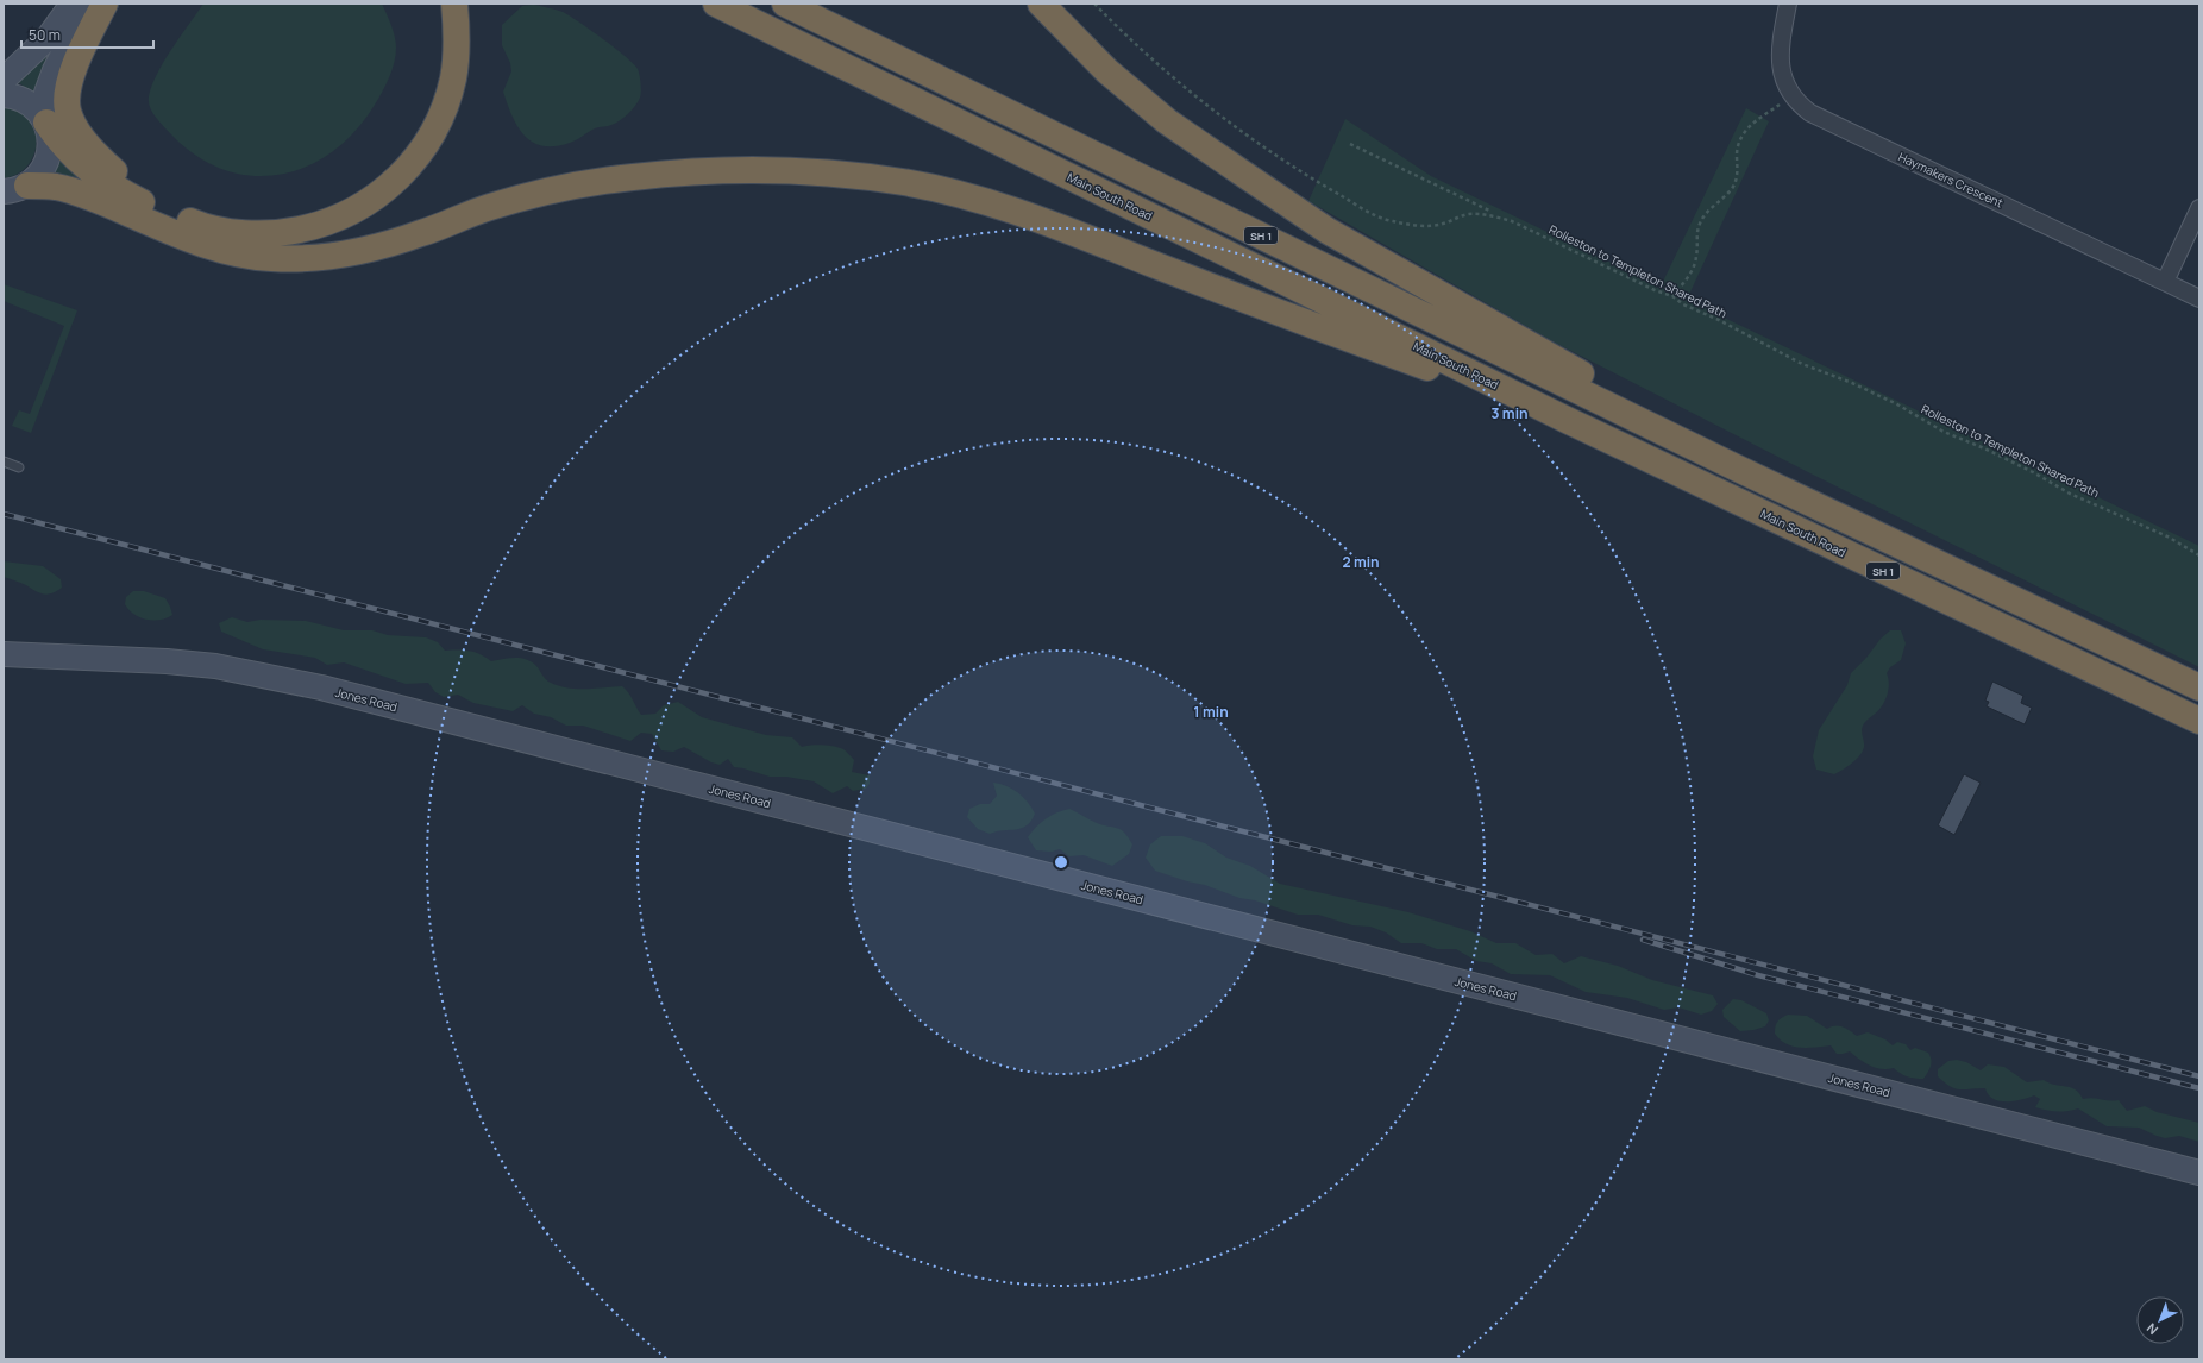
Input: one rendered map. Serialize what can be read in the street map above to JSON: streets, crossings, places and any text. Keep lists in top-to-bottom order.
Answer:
{
  "streets": {
    "highway": ["Main South Road", "SH 1"],
    "main road": ["Jones Road"],
    "street": ["Haymakers Crescent"],
    "path": ["Rolleston to Templeton Shared Path"]
  },
  "scale_bar": "50 m",
  "north": "bottom left",
  "rings": ["3 min", "2 min", "1 min"]
}
